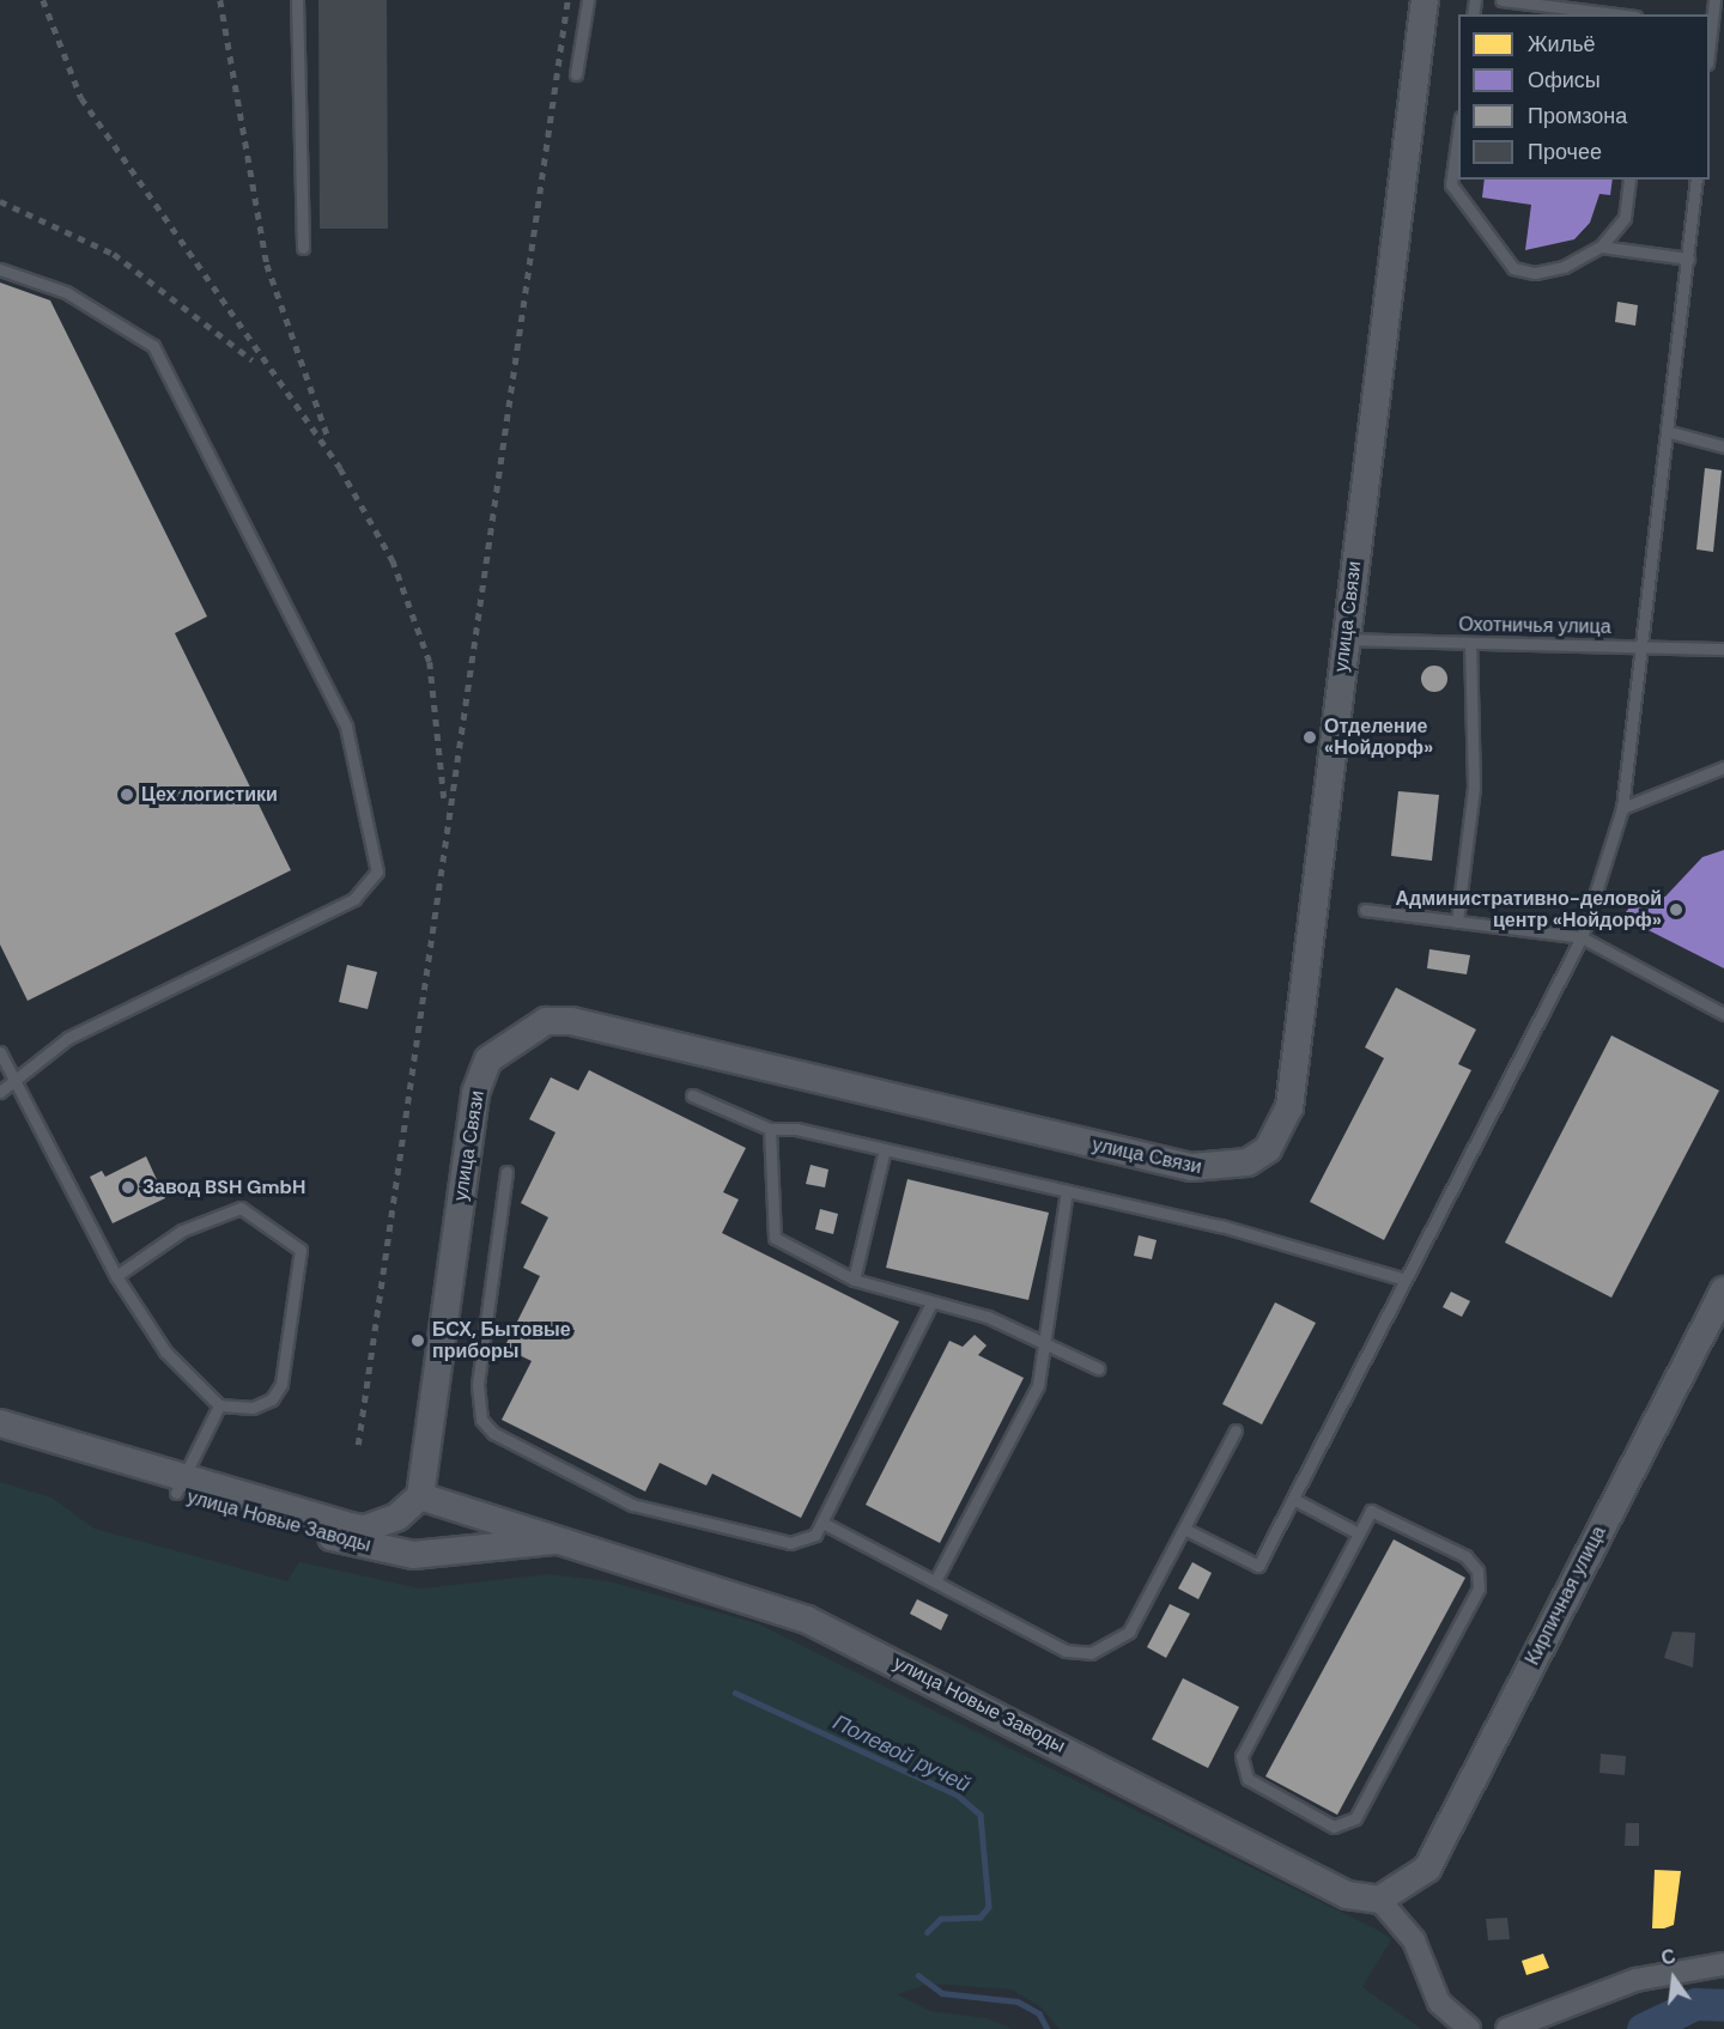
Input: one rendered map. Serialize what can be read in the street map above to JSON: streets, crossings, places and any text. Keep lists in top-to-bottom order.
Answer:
{
  "streets": {
    "street": ["улица Связи", "улица Новые Заводы", "Кирпичная улица"],
    "lane": ["Охотничья улица"]
  },
  "crossings": [
    ["улица Связи", "Охотничья улица"],
    ["улица Связи", "улица Новые Заводы"],
    ["улица Новые Заводы", "Кирпичная улица"]
  ],
  "water": ["Полевой ручей"],
  "places": [
    "Отделение «Нойдорф»",
    "Цех логистики",
    "Административно-деловой центр «Нойдорф»",
    "Завод BSH GmbH",
    "БСХ, Бытовые приборы"
  ],
  "legend": [
    "Жильё",
    "Офисы",
    "Промзона",
    "Прочее"
  ],
  "north": "top"
}
